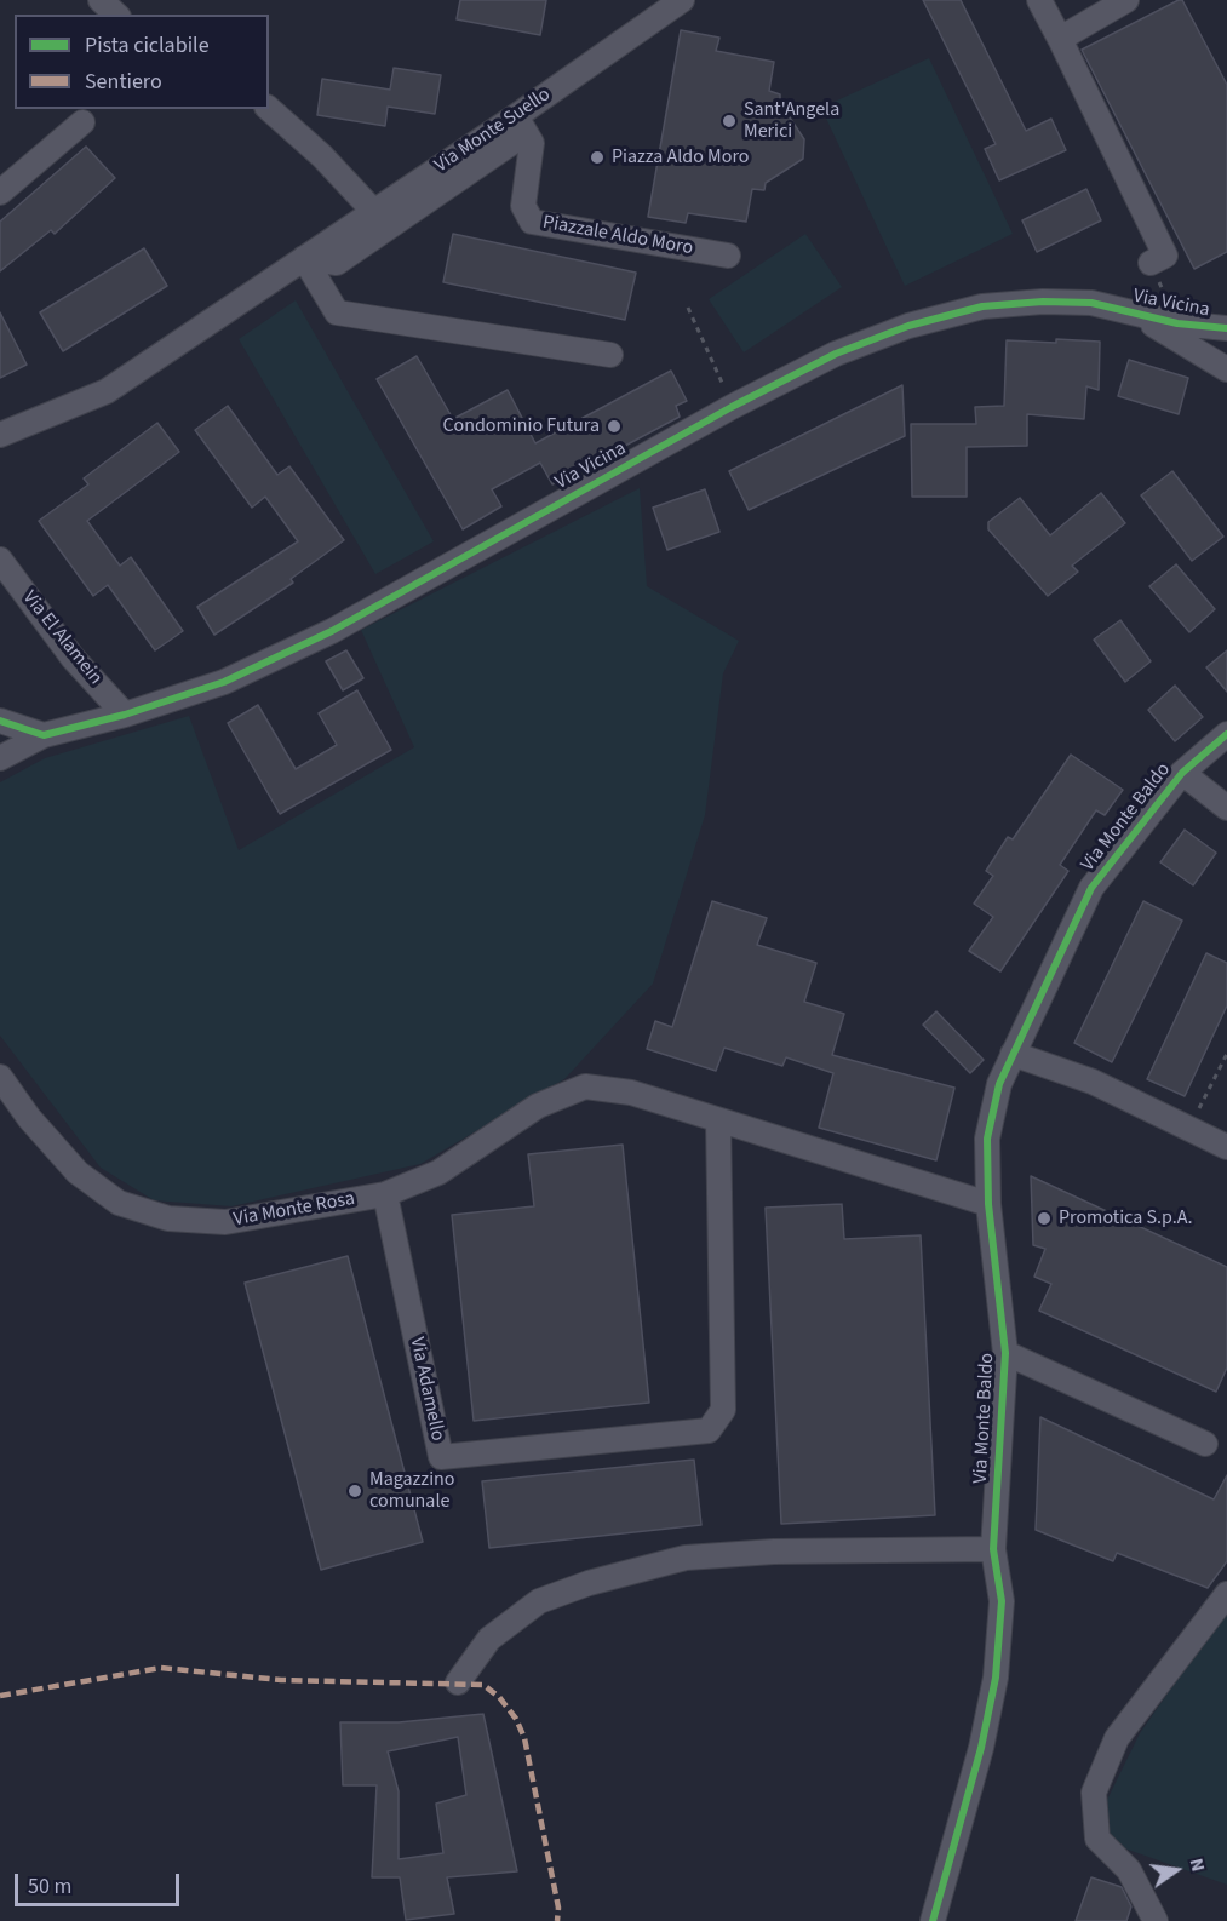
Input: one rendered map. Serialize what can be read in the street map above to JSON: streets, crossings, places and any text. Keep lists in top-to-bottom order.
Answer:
{
  "streets": {
    "street": [
      "Via Monte Suello",
      "Piazzale Aldo Moro",
      "Via Vicina",
      "Via El Alamein",
      "Via Monte Baldo",
      "Via Monte Rosa",
      "Via Adamello"
    ]
  },
  "crossings": [
    ["Via Monte Suello", "Piazzale Aldo Moro"],
    ["Via Vicina", "Via El Alamein"],
    ["Via Monte Rosa", "Via Adamello"]
  ],
  "places": [
    "Sant'Angela Merici",
    "Piazza Aldo Moro",
    "Condominio Futura",
    "Promotica S.p.A.",
    "Magazzino comunale"
  ],
  "legend": ["Pista ciclabile", "Sentiero"],
  "scale_bar": "50 m",
  "north": "right"
}
